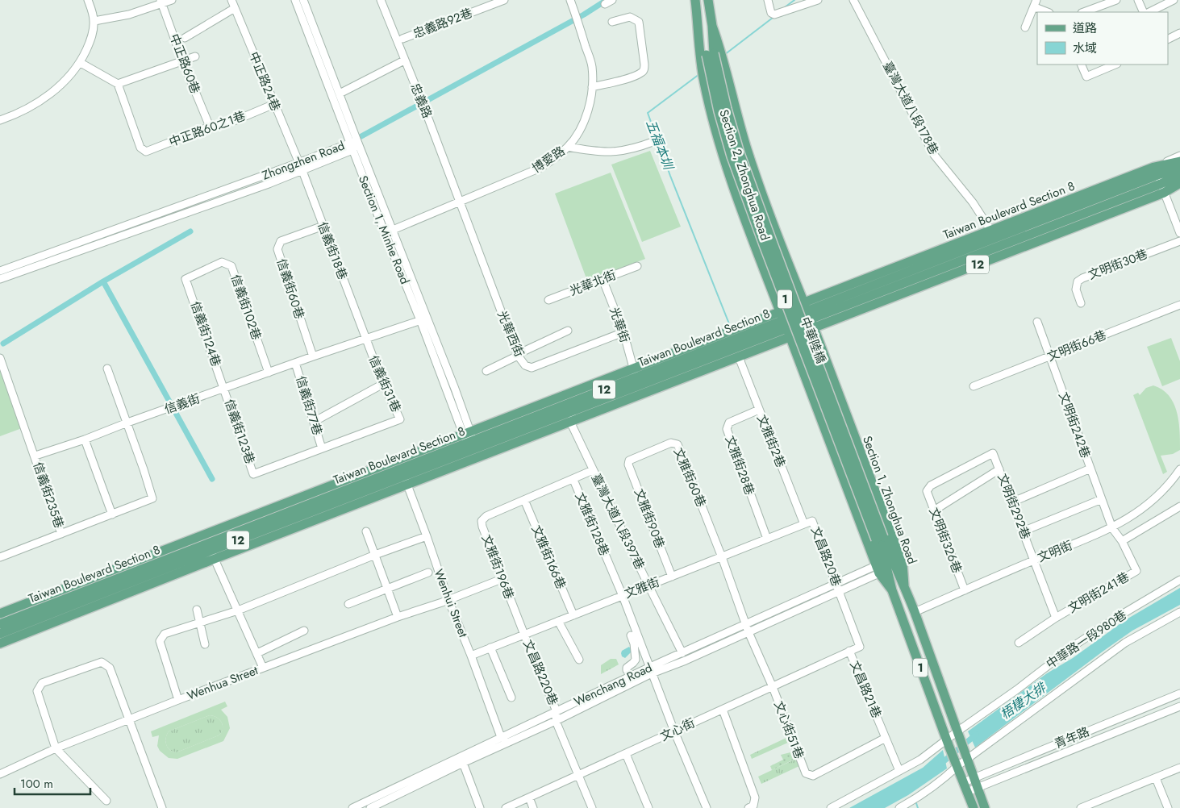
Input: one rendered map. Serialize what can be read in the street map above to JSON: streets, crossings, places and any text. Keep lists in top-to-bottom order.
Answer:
{
  "streets": {
    "main road": [
      "Section 2, Zhonghua Road",
      "Taiwan Boulevard Section 8",
      "12",
      "1",
      "中華陸橋",
      "Section 1, Zhonghua Road"
    ],
    "street": [
      "忠義路92巷",
      "中正路60巷",
      "中正路24巷",
      "忠義路",
      "臺灣大道八段178巷",
      "中正路60之1巷",
      "博愛路",
      "Zhongzhen Road",
      "Section 1, Minhe Road",
      "信義街18巷",
      "文明街30巷",
      "光華北街",
      "信義街60巷",
      "信義街102巷",
      "光華街",
      "信義街124巷",
      "光華西街",
      "文明街66巷",
      "信義街31巷",
      "信義街",
      "信義街77巷",
      "文明街242巷",
      "信義街123巷",
      "文雅街2巷",
      "文雅街28巷",
      "文雅街60巷",
      "信義街235巷",
      "文明街292巷",
      "文雅街90巷",
      "臺灣大道八段397巷",
      "文雅街128巷",
      "文明街326巷",
      "文明街",
      "文昌路20巷",
      "文雅街166巷",
      "文雅街196巷",
      "文雅街",
      "文明街241巷",
      "Wenhui Street",
      "中華路一段980巷",
      "文昌路220巷",
      "Wenhua Street",
      "Wenchang Road",
      "文昌路21巷",
      "文心街",
      "文心街51巷",
      "青年路"
    ]
  },
  "crossings": [
    ["中正路60巷", "中正路60之1巷"],
    ["中正路24巷", "中正路60之1巷"],
    ["中正路24巷", "Zhongzhen Road"],
    ["中正路24巷", "信義街18巷"],
    ["忠義路", "博愛路"],
    ["忠義路", "光華西街"],
    ["臺灣大道八段178巷", "Taiwan Boulevard Section 8"],
    ["博愛路", "Section 1, Minhe Road"],
    ["博愛路", "光華西街"],
    ["Zhongzhen Road", "Section 1, Minhe Road"],
    ["Zhongzhen Road", "信義街18巷"],
    ["Section 2, Zhonghua Road", "Taiwan Boulevard Section 8"],
    ["Section 2, Zhonghua Road", "1"],
    ["Section 2, Zhonghua Road", "中華陸橋"],
    ["Section 2, Zhonghua Road", "Section 1, Zhonghua Road"],
    ["Taiwan Boulevard Section 8", "Section 1, Minhe Road"],
    ["Taiwan Boulevard Section 8", "1"],
    ["Taiwan Boulevard Section 8", "光華街"],
    ["Taiwan Boulevard Section 8", "文雅街2巷"],
    ["Taiwan Boulevard Section 8", "Section 1, Zhonghua Road"],
    ["Taiwan Boulevard Section 8", "臺灣大道八段397巷"],
    ["Taiwan Boulevard Section 8", "Wenhui Street"],
    ["Section 1, Minhe Road", "信義街"],
    ["信義街18巷", "信義街60巷"],
    ["信義街18巷", "信義街31巷"],
    ["信義街18巷", "信義街"],
    ["光華北街", "光華街"],
    ["信義街60巷", "信義街"],
    ["1", "中華陸橋"],
    ["1", "Section 1, Zhonghua Road"],
    ["1", "中華路一段980巷"],
    ["1", "Wenchang Road"],
    ["1", "青年路"],
    ["信義街102巷", "信義街124巷"],
    ["信義街102巷", "信義街"],
    ["光華街", "光華西街"],
    ["信義街124巷", "信義街"],
    ["信義街124巷", "信義街123巷"],
    ["文明街66巷", "文明街242巷"],
    ["信義街31巷", "信義街"],
    ["信義街31巷", "信義街77巷"],
    ["信義街", "信義街77巷"],
    ["信義街", "信義街123巷"],
    ["信義街", "信義街235巷"],
    ["信義街77巷", "信義街123巷"],
    ["文明街242巷", "文明街"],
    ["文明街242巷", "文明街241巷"],
    ["文雅街2巷", "文雅街28巷"],
    ["文雅街2巷", "文雅街"],
    ["文雅街28巷", "文雅街"],
    ["文雅街60巷", "文雅街90巷"],
    ["文雅街60巷", "文雅街"],
    ["文雅街60巷", "文心街51巷"],
    ["Section 1, Zhonghua Road", "文明街"],
    ["Section 1, Zhonghua Road", "中華路一段980巷"],
    ["Section 1, Zhonghua Road", "青年路"],
    ["文明街292巷", "文明街326巷"],
    ["文明街292巷", "文明街"],
    ["文明街292巷", "文明街241巷"],
    ["文雅街90巷", "文雅街"],
    ["臺灣大道八段397巷", "文雅街"],
    ["臺灣大道八段397巷", "Wenchang Road"],
    ["文雅街128巷", "文雅街166巷"],
    ["文雅街128巷", "文雅街196巷"],
    ["文雅街128巷", "文雅街"],
    ["文雅街128巷", "Wenchang Road"],
    ["文雅街128巷", "文心街"],
    ["文明街326巷", "文明街"],
    ["文明街", "文明街241巷"],
    ["文昌路20巷", "文雅街"],
    ["文昌路20巷", "Wenchang Road"],
    ["文昌路20巷", "文昌路21巷"],
    ["文雅街166巷", "文雅街196巷"],
    ["文雅街166巷", "文雅街"],
    ["文雅街196巷", "文雅街"],
    ["文雅街196巷", "文昌路220巷"],
    ["文雅街196巷", "Wenhua Street"],
    ["文雅街", "Wenhui Street"],
    ["文雅街", "文昌路220巷"],
    ["文雅街", "文心街51巷"],
    ["Wenhui Street", "Wenhua Street"],
    ["Wenhui Street", "Wenchang Road"],
    ["中華路一段980巷", "文昌路21巷"],
    ["文昌路220巷", "Wenchang Road"],
    ["Wenchang Road", "文昌路21巷"],
    ["Wenchang Road", "文心街51巷"],
    ["文昌路21巷", "文心街"],
    ["文昌路21巷", "文心街51巷"],
    ["文心街", "文心街51巷"]
  ],
  "water": ["五福本圳", "梧棲大排"],
  "legend": ["道路", "水域"],
  "scale_bar": "100 m"
}
